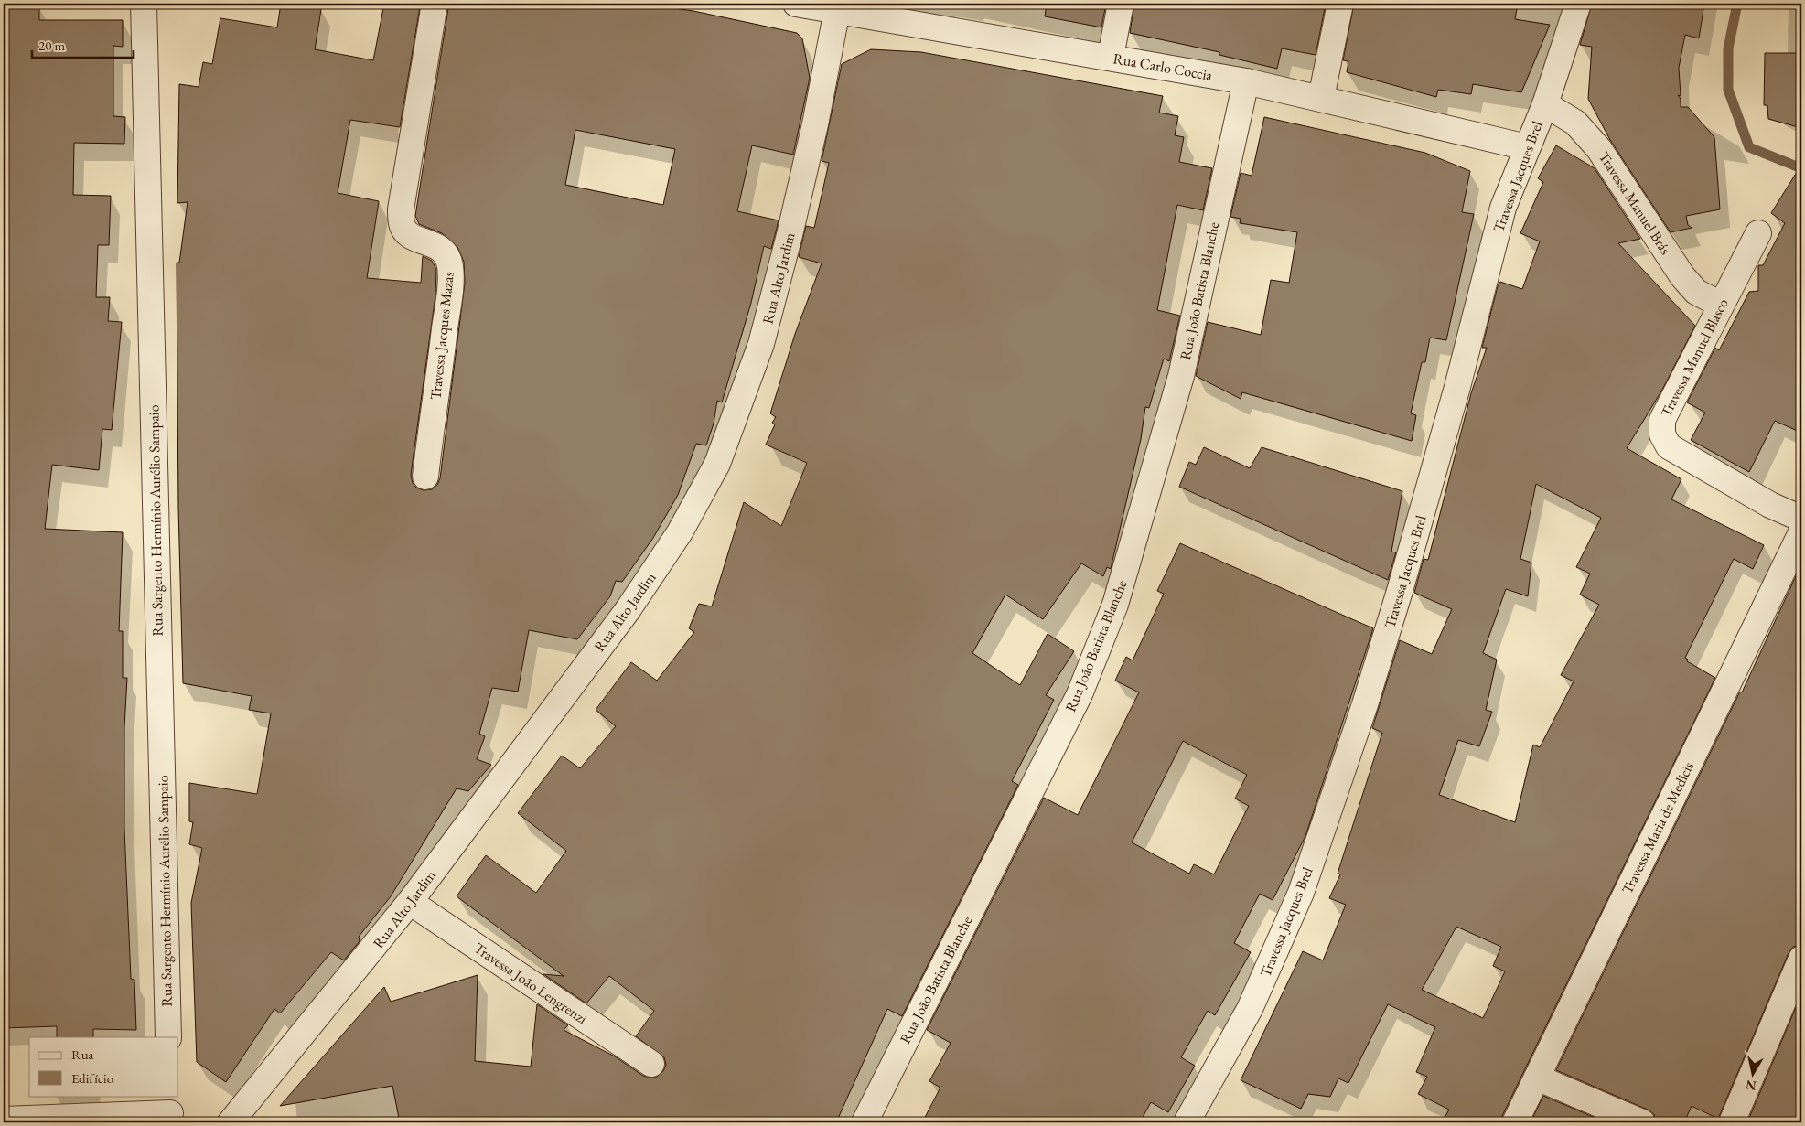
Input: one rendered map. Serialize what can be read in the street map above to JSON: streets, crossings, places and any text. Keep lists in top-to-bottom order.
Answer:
{
  "streets": {
    "street": [
      "Rua Carlo Coccia",
      "Travessa Jacques Brel",
      "Travessa Manuel Brás",
      "Rua Alto Jardim",
      "Rua João Batista Blanche",
      "Travessa Jacques Mazas",
      "Travessa Manuel Blasco",
      "Rua Sargento Hermínio Aurélio Sampaio",
      "Travessa Maria de Medicis",
      "Travessa João Lengrenzi"
    ]
  },
  "crossings": [
    ["Rua Carlo Coccia", "Travessa Jacques Brel"],
    ["Rua Carlo Coccia", "Rua Alto Jardim"],
    ["Rua Carlo Coccia", "Rua João Batista Blanche"],
    ["Travessa Jacques Brel", "Travessa Manuel Brás"],
    ["Travessa Manuel Brás", "Travessa Manuel Blasco"],
    ["Rua Alto Jardim", "Travessa João Lengrenzi"]
  ],
  "legend": ["Rua", "Edifício"],
  "scale_bar": "20 m",
  "north": "bottom"
}
